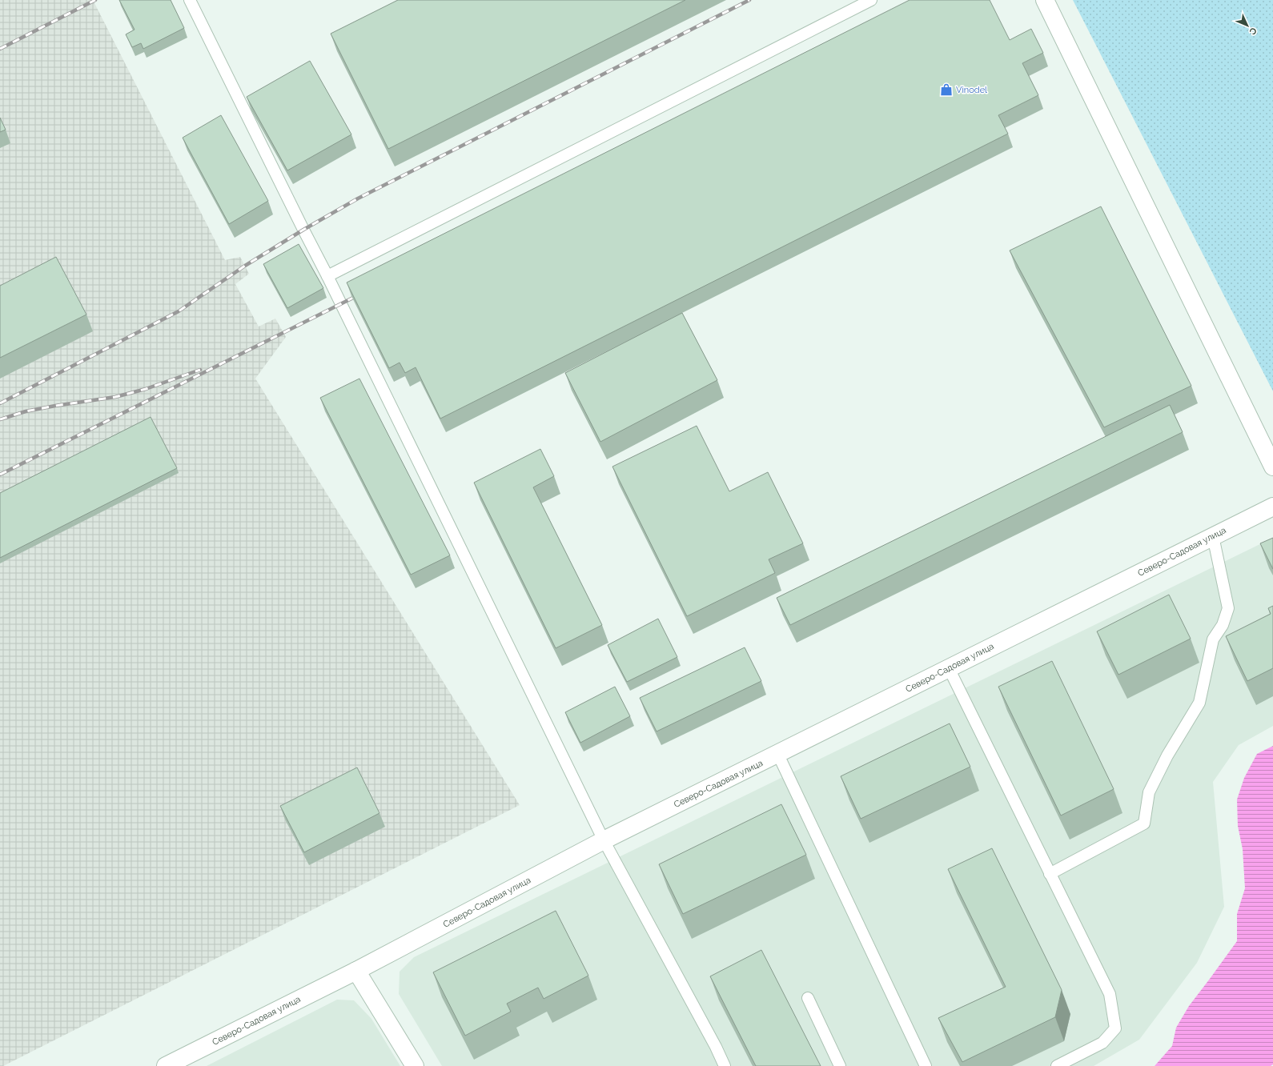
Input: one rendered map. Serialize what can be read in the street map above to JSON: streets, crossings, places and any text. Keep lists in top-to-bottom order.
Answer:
{
  "streets": {
    "street": ["Северо-Садовая улица"]
  },
  "places": {
    "shop": ["Vinodel"]
  },
  "north": "bottom right"
}
